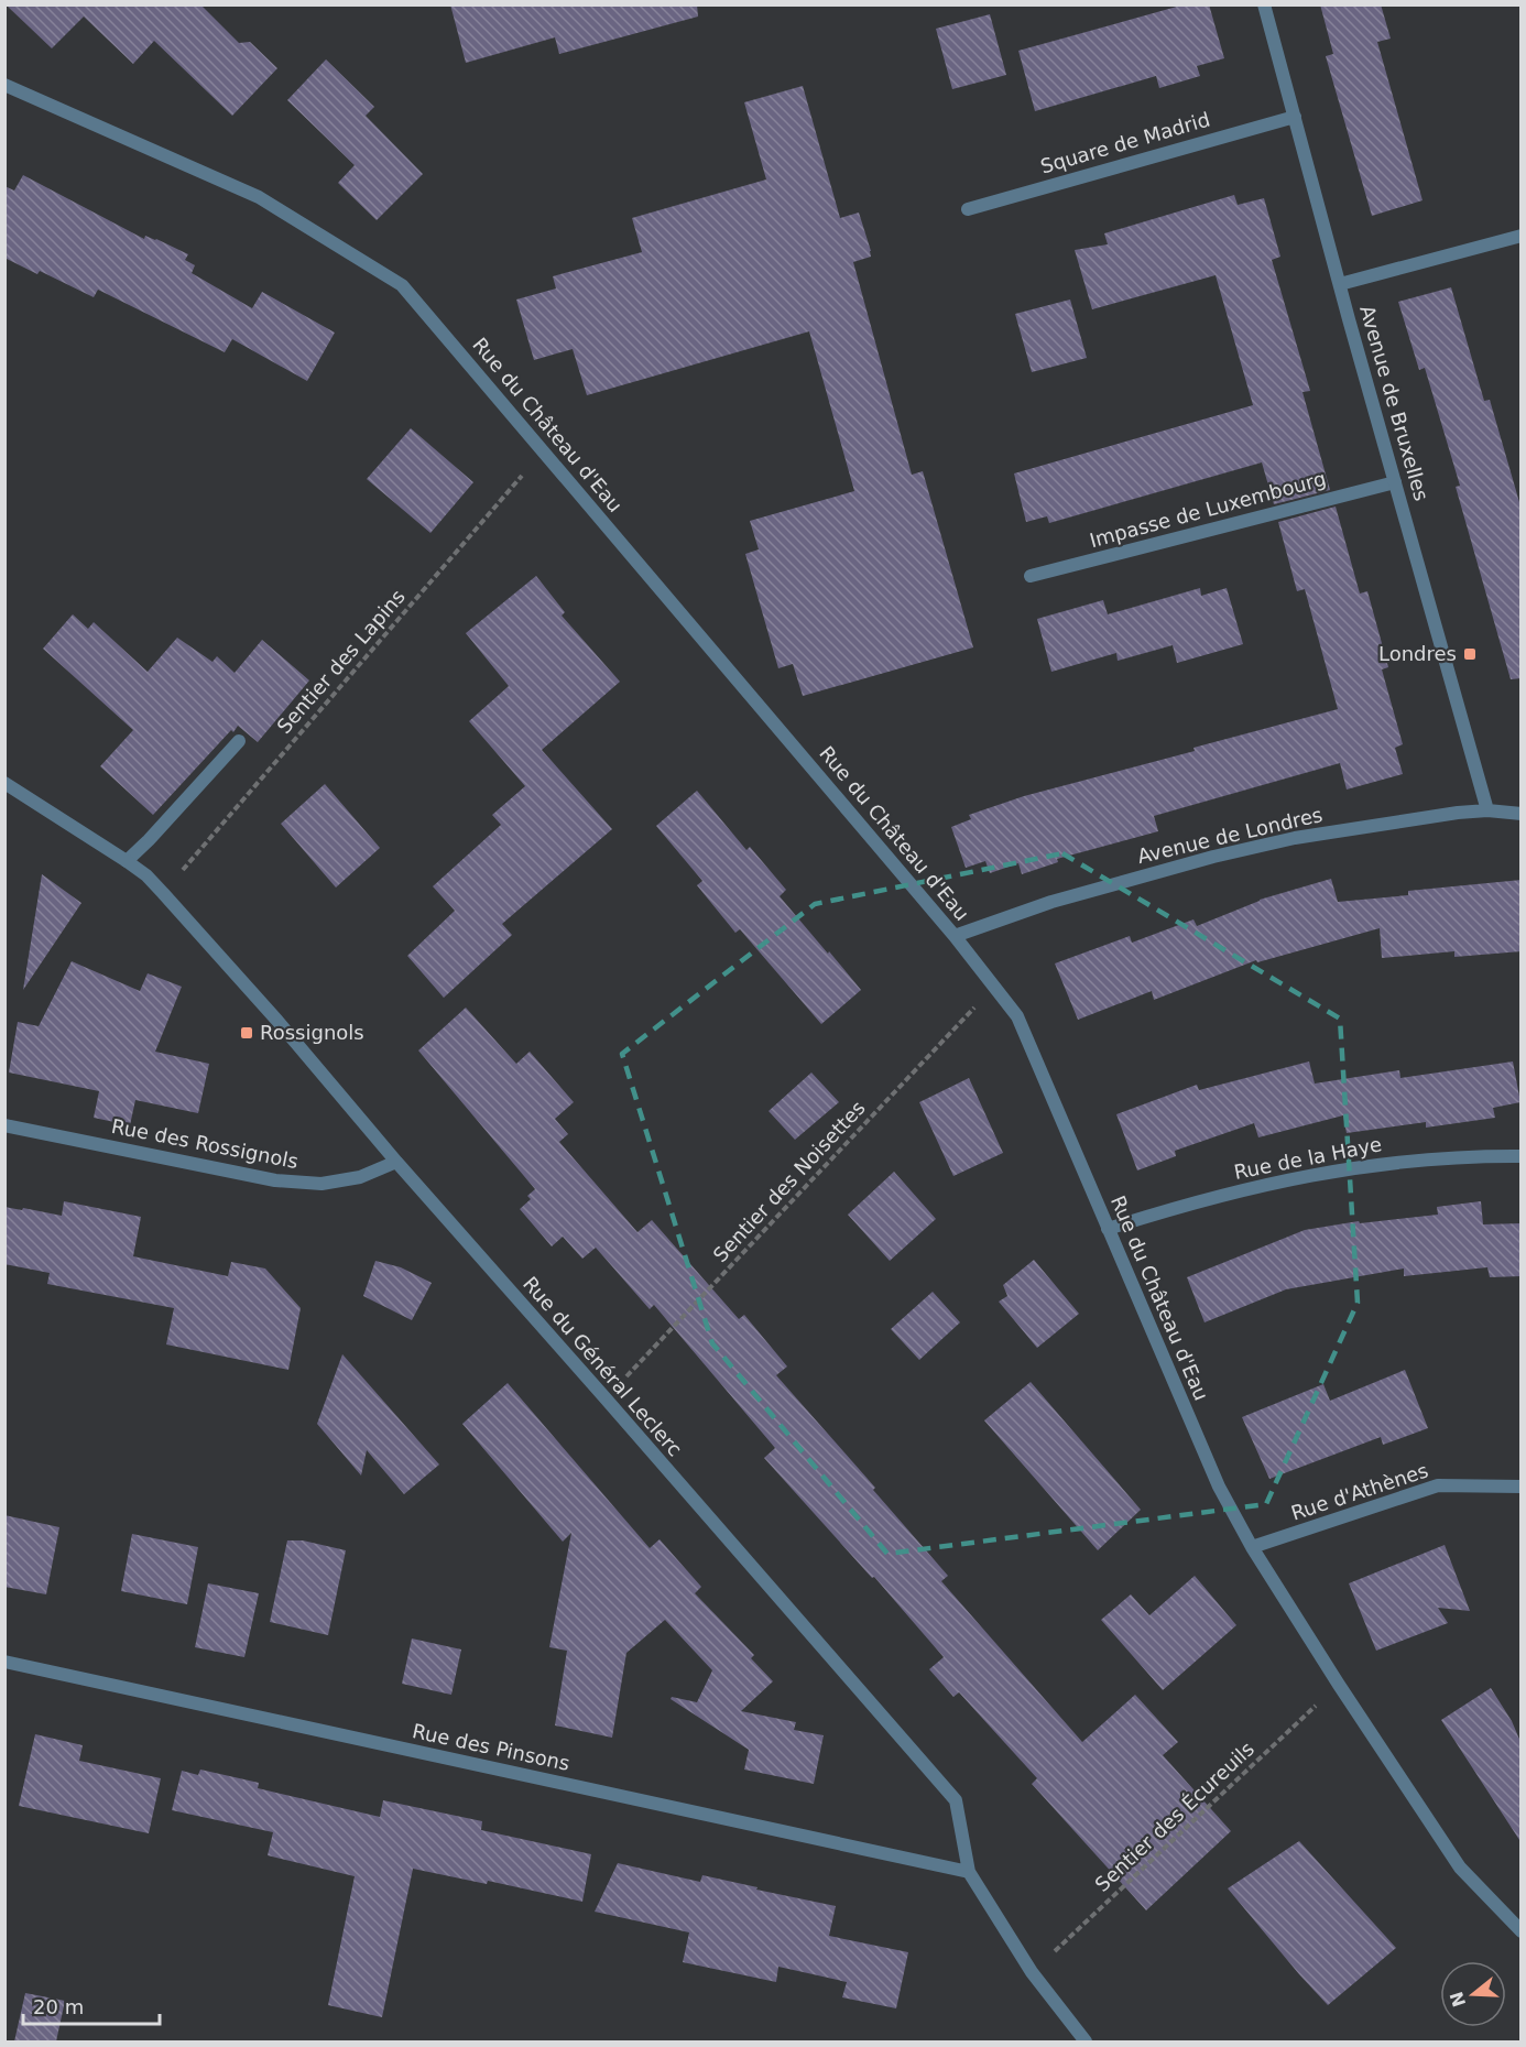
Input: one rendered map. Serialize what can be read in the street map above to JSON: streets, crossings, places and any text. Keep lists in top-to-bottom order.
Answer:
{
  "streets": {
    "street": [
      "Square de Madrid",
      "Avenue de Bruxelles",
      "Rue du Château d'Eau",
      "Impasse de Luxembourg",
      "Avenue de Londres",
      "Rue des Rossignols",
      "Rue de la Haye",
      "Rue du Général Leclerc",
      "Rue d'Athènes",
      "Rue des Pinsons"
    ],
    "path": ["Sentier des Lapins", "Sentier des Noisettes", "Sentier des Écureuils"]
  },
  "crossings": [
    ["Square de Madrid", "Avenue de Bruxelles"],
    ["Avenue de Bruxelles", "Impasse de Luxembourg"],
    ["Avenue de Bruxelles", "Avenue de Londres"],
    ["Rue du Château d'Eau", "Sentier des Lapins"],
    ["Rue du Château d'Eau", "Avenue de Londres"],
    ["Rue du Château d'Eau", "Rue de la Haye"],
    ["Rue du Château d'Eau", "Sentier des Noisettes"],
    ["Rue du Château d'Eau", "Rue d'Athènes"],
    ["Rue du Château d'Eau", "Sentier des Écureuils"],
    ["Sentier des Lapins", "Rue du Général Leclerc"],
    ["Rue des Rossignols", "Rue du Général Leclerc"],
    ["Sentier des Noisettes", "Rue du Général Leclerc"],
    ["Rue du Général Leclerc", "Rue des Pinsons"],
    ["Rue du Général Leclerc", "Sentier des Écureuils"]
  ],
  "places": {
    "transit": ["Londres", "Rossignols"]
  },
  "scale_bar": "20 m",
  "north": "left"
}
